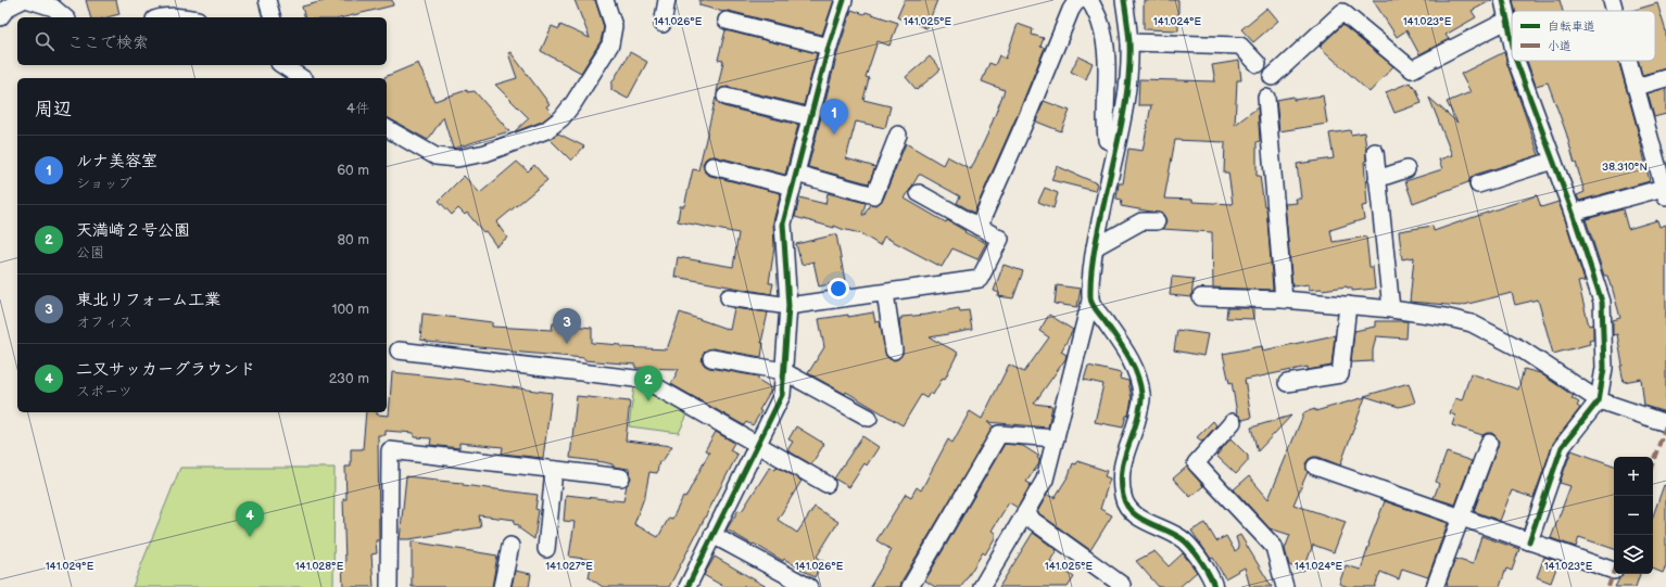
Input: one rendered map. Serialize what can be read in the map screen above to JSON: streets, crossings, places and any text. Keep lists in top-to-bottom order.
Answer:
{
  "legend": ["自転車道", "小道"],
  "page": {
    "search": "ここで検索",
    "heading": ["周辺", "4件"],
    "pins": [
      "1",
      "3",
      "2",
      "4"
    ],
    "list": [
      {
        "mark": "1",
        "name": "ルナ美容室",
        "note": "ショップ",
        "value": "60 m"
      },
      {
        "mark": "2",
        "name": "天満崎２号公園",
        "note": "公園",
        "value": "80 m"
      },
      {
        "mark": "3",
        "name": "東北リフォーム工業",
        "note": "オフィス",
        "value": "100 m"
      },
      {
        "mark": "4",
        "name": "二又サッカーグラウンド",
        "note": "スポーツ",
        "value": "230 m"
      }
    ],
    "map_buttons": ["+", "−"]
  },
  "coordinates": [
    "141.025°E",
    "141.024°E",
    "141.023°E",
    "141.026°E",
    "38.310°N",
    "141.029°E",
    "141.028°E",
    "141.027°E"
  ]
}
